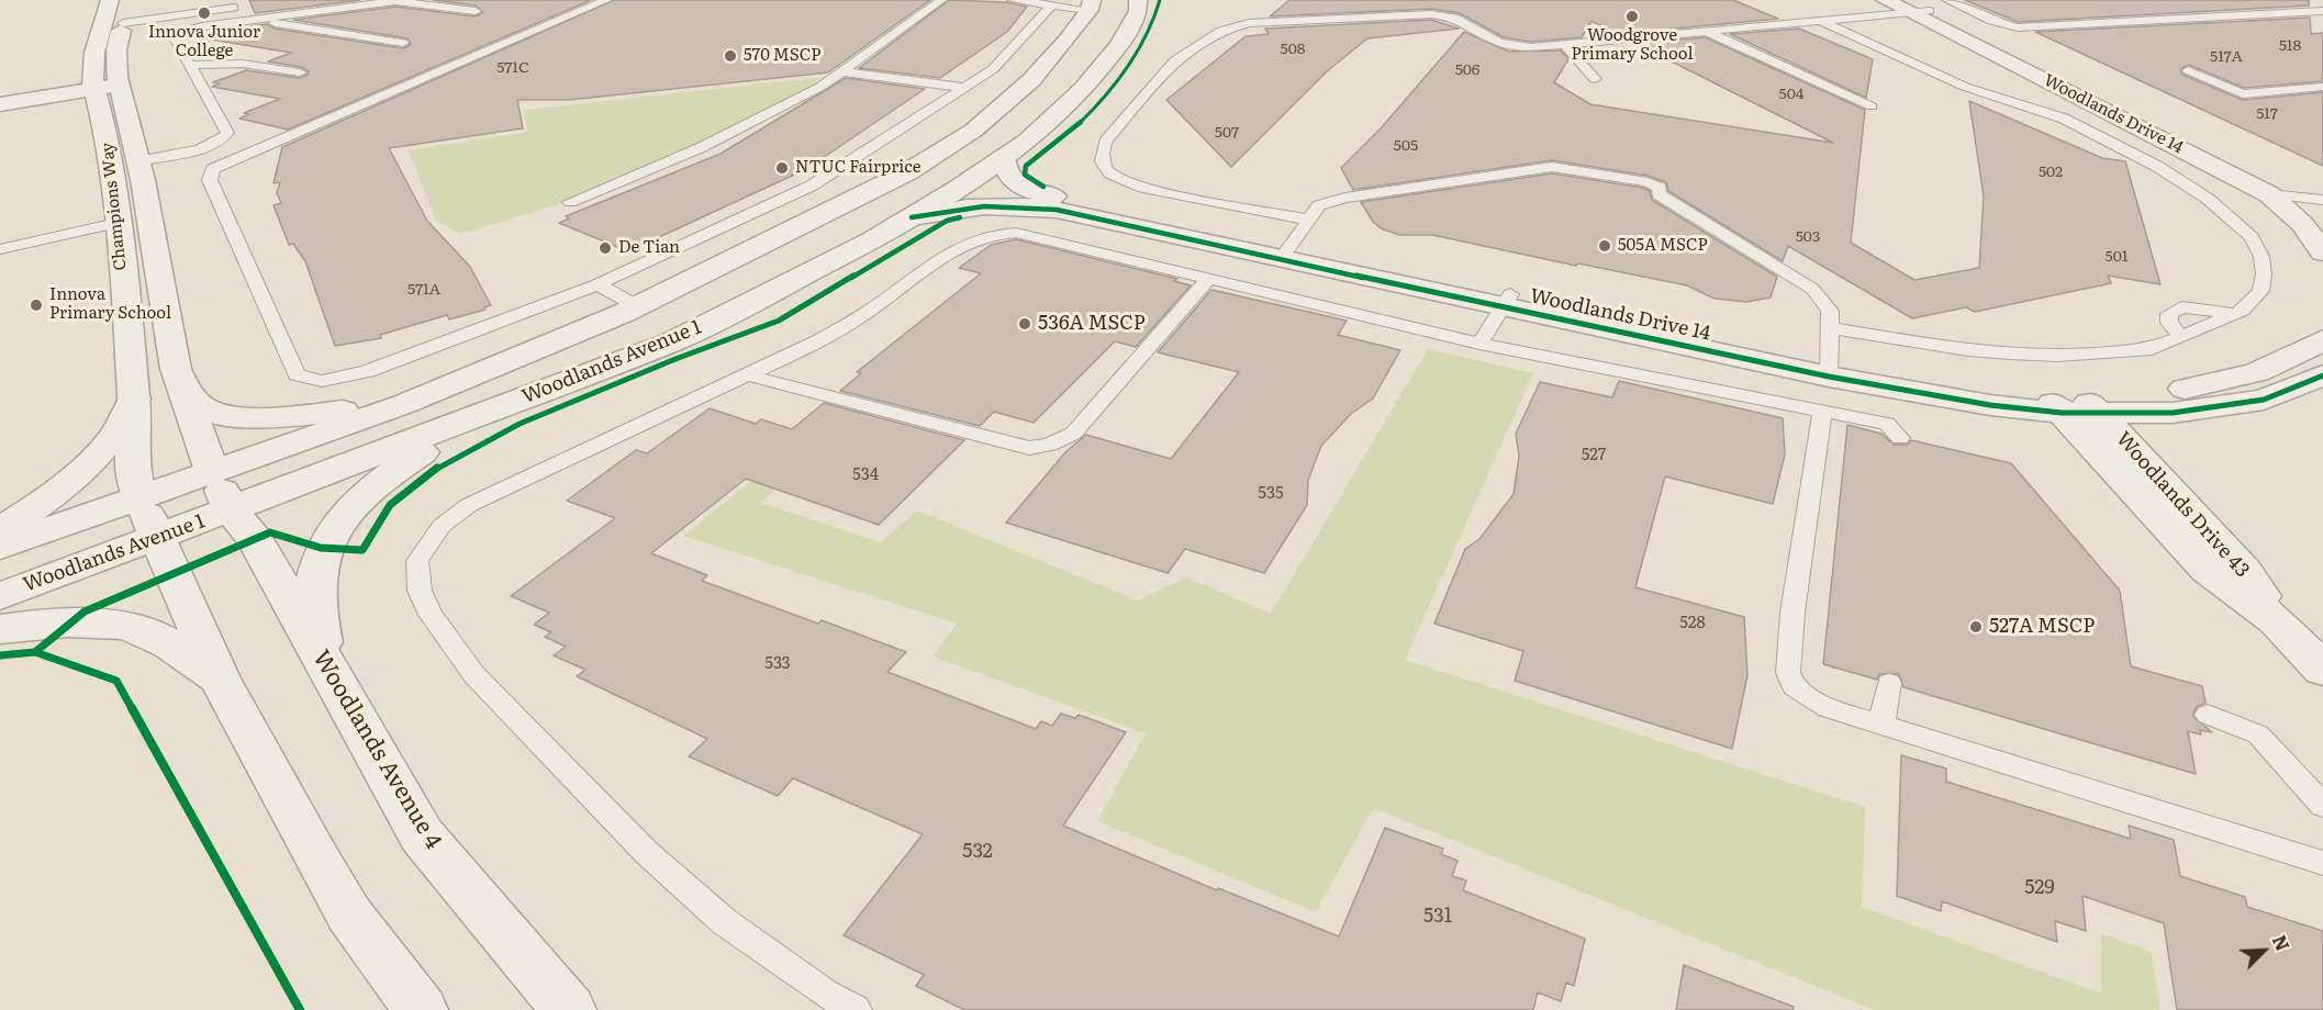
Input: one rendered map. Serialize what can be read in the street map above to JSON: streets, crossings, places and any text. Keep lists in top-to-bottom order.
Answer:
{
  "streets": {
    "street": [
      "Woodlands Drive 14",
      "Champions Way",
      "Woodlands Avenue 1",
      "Woodlands Drive 43",
      "Woodlands Avenue 4"
    ]
  },
  "crossings": [
    ["Woodlands Drive 14", "Woodlands Avenue 1"],
    ["Woodlands Drive 14", "Woodlands Drive 43"],
    ["Champions Way", "Woodlands Avenue 1"],
    ["Champions Way", "Woodlands Avenue 4"],
    ["Woodlands Avenue 1", "Woodlands Avenue 4"]
  ],
  "places": [
    "Innova Junior College",
    "Woodgrove Primary School",
    "570 MSCP",
    "NTUC Fairprice",
    "505A MSCP",
    "De Tian",
    "Innova Primary School",
    "536A MSCP",
    "527A MSCP"
  ],
  "house_numbers": [
    "518",
    "508",
    "517A",
    "571C",
    "506",
    "504",
    "517",
    "507",
    "505",
    "502",
    "503",
    "501",
    "571A",
    "527",
    "534",
    "535",
    "528",
    "533",
    "532",
    "529",
    "531"
  ],
  "north": "top right"
}
